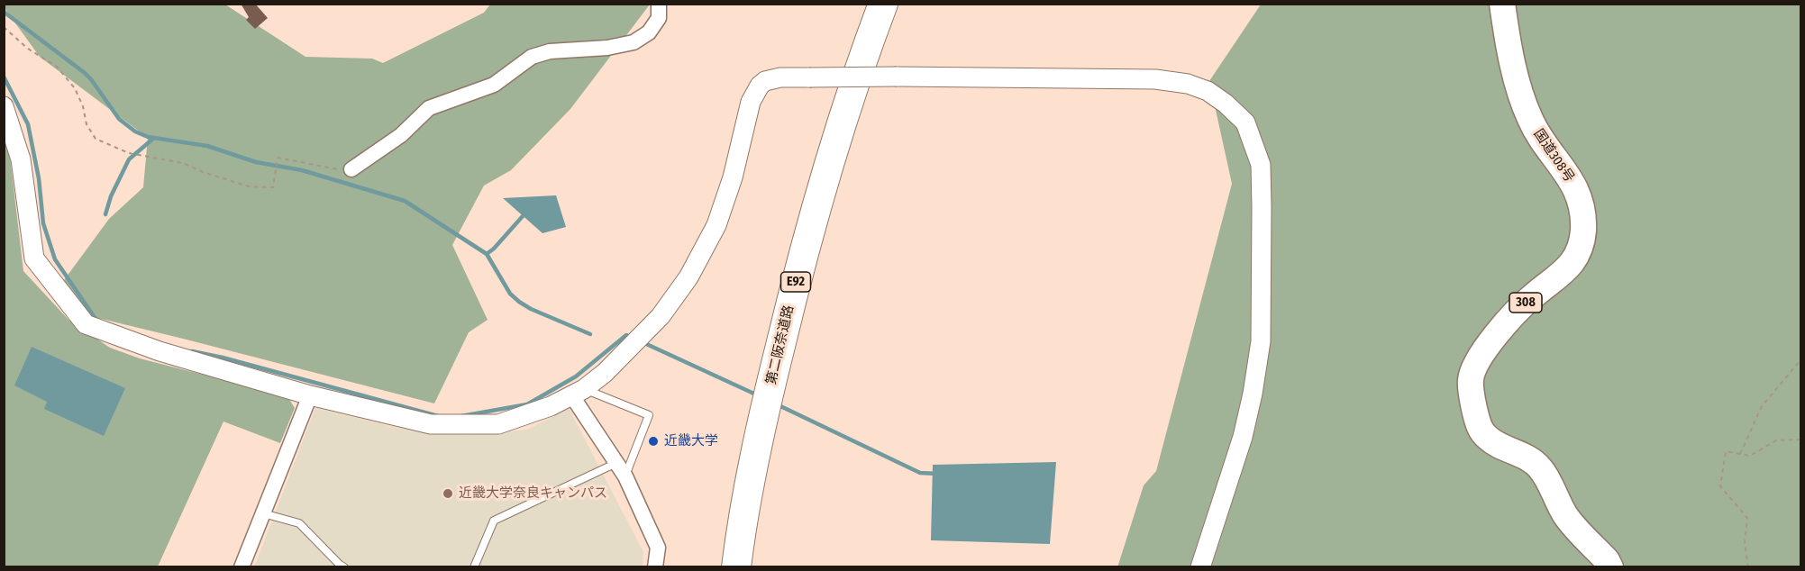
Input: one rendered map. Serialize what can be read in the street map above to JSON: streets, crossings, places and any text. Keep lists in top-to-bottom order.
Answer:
{
  "streets": {
    "highway": [
      "国道308号",
      "E92",
      "308",
      "第二阪奈道路"
    ]
  },
  "places": ["近畿大学", "近畿大学奈良キャンパス"]
}
